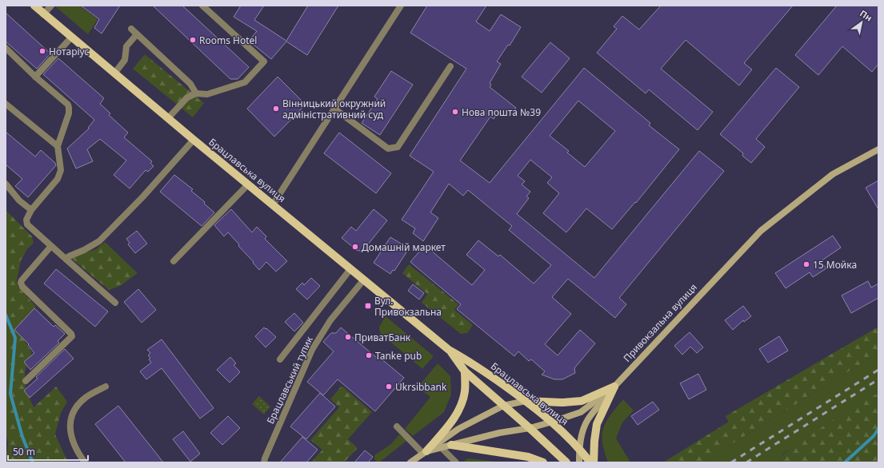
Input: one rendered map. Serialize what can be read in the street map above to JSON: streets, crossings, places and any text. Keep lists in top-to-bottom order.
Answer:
{
  "streets": {
    "main road": ["Брацлавська вулиця", "Привокзальна вулиця"],
    "street": ["Брацлавський тупик"]
  },
  "crossings": [
    ["Брацлавська вулиця", "Привокзальна вулиця"],
    ["Брацлавська вулиця", "Брацлавський тупик"]
  ],
  "places": {
    "other": [
      "Rooms Hotel",
      "Нотаріус",
      "Вінницький окружний адміністративний суд",
      "Нова пошта №39",
      "Домашній маркет",
      "15 Мойка",
      "ПриватБанк",
      "Tanke pub",
      "Ukrsibbank"
    ],
    "transit": ["Вул. Привокзальна"]
  },
  "scale_bar": "50 m",
  "north": "top right"
}
